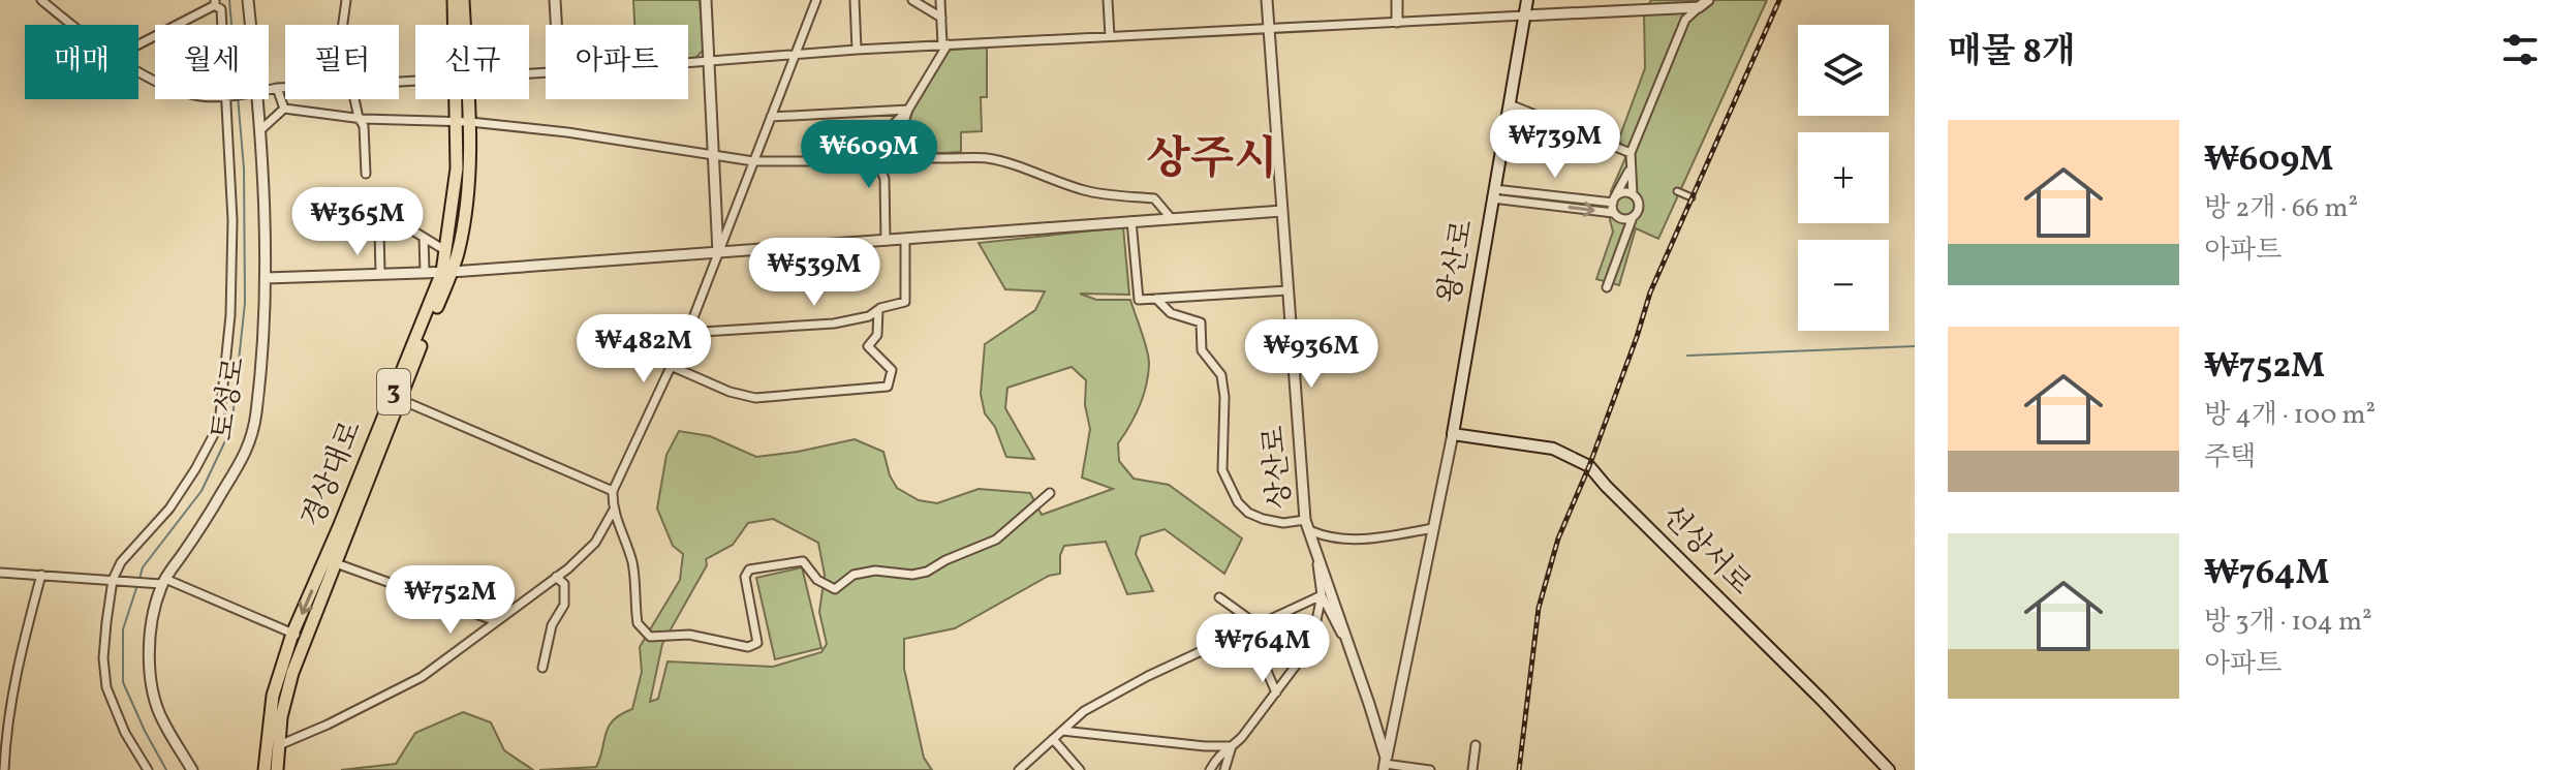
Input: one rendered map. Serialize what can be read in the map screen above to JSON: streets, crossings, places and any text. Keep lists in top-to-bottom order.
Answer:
{
  "streets": {
    "main road": [
      "왕산로",
      "3",
      "경상대로",
      "선상서로"
    ],
    "street": ["토성로", "상산로"]
  },
  "crossings": [
    ["왕산로", "선상서로"]
  ],
  "districts": ["상주시"],
  "page": {
    "heading": "매물 8개",
    "map_buttons": ["+", "−"],
    "chip": [
      "매매",
      "월세",
      "필터",
      "신규",
      "아파트"
    ],
    "list": [
      {
        "name": "₩609M",
        "note": "방 2개 · 66 m² · 아파트"
      },
      {
        "name": "₩752M",
        "note": "방 4개 · 100 m² · 주택"
      },
      {
        "name": "₩764M",
        "note": "방 3개 · 104 m² · 아파트"
      }
    ],
    "price": [
      "₩739M",
      "₩609M",
      "₩365M",
      "₩539M",
      "₩482M",
      "₩936M",
      "₩752M",
      "₩764M"
    ]
  }
}
